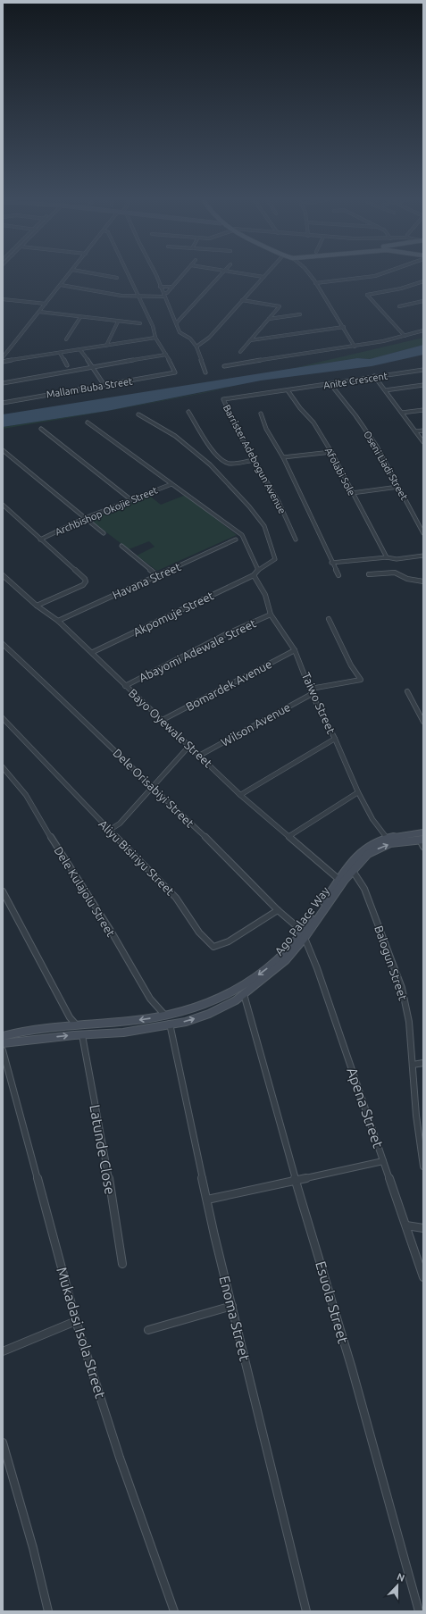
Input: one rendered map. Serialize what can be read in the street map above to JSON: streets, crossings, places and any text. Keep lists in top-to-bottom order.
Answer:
{
  "streets": {
    "main road": ["Ago Palace Way"],
    "street": [
      "Anite Crescent",
      "Mallam Buba Street",
      "Barrister Adebogun Avenue",
      "Oseni Liadi Street",
      "Afolabi Sole",
      "Archbishop Okojie Street",
      "Havana Street",
      "Akpomuje Street",
      "Abayomi Adewale Street",
      "Bomardek Avenue",
      "Taiwo Street",
      "Wilson Avenue",
      "Bayo Oyewale Street",
      "Dele Orisabiyi Street",
      "Aliyu Bisiriyu Street",
      "Dele Kulajolu Street",
      "Balogun Street",
      "Apena Street",
      "Latunde Close",
      "Esuola Street",
      "Enoma Street",
      "Mukadasi Isola Street"
    ]
  },
  "crossings": [
    ["Anite Crescent", "Barrister Adebogun Avenue"],
    ["Anite Crescent", "Oseni Liadi Street"],
    ["Anite Crescent", "Afolabi Sole"],
    ["Barrister Adebogun Avenue", "Afolabi Sole"],
    ["Havana Street", "Bayo Oyewale Street"],
    ["Akpomuje Street", "Taiwo Street"],
    ["Akpomuje Street", "Bayo Oyewale Street"],
    ["Abayomi Adewale Street", "Taiwo Street"],
    ["Abayomi Adewale Street", "Bayo Oyewale Street"],
    ["Bomardek Avenue", "Taiwo Street"],
    ["Bomardek Avenue", "Bayo Oyewale Street"],
    ["Taiwo Street", "Wilson Avenue"],
    ["Taiwo Street", "Ago Palace Way"],
    ["Wilson Avenue", "Bayo Oyewale Street"],
    ["Bayo Oyewale Street", "Ago Palace Way"],
    ["Dele Orisabiyi Street", "Aliyu Bisiriyu Street"],
    ["Dele Orisabiyi Street", "Ago Palace Way"],
    ["Dele Orisabiyi Street", "Apena Street"],
    ["Dele Kulajolu Street", "Ago Palace Way"],
    ["Ago Palace Way", "Balogun Street"],
    ["Ago Palace Way", "Apena Street"],
    ["Ago Palace Way", "Latunde Close"],
    ["Ago Palace Way", "Esuola Street"],
    ["Ago Palace Way", "Enoma Street"]
  ],
  "north": "top"
}
